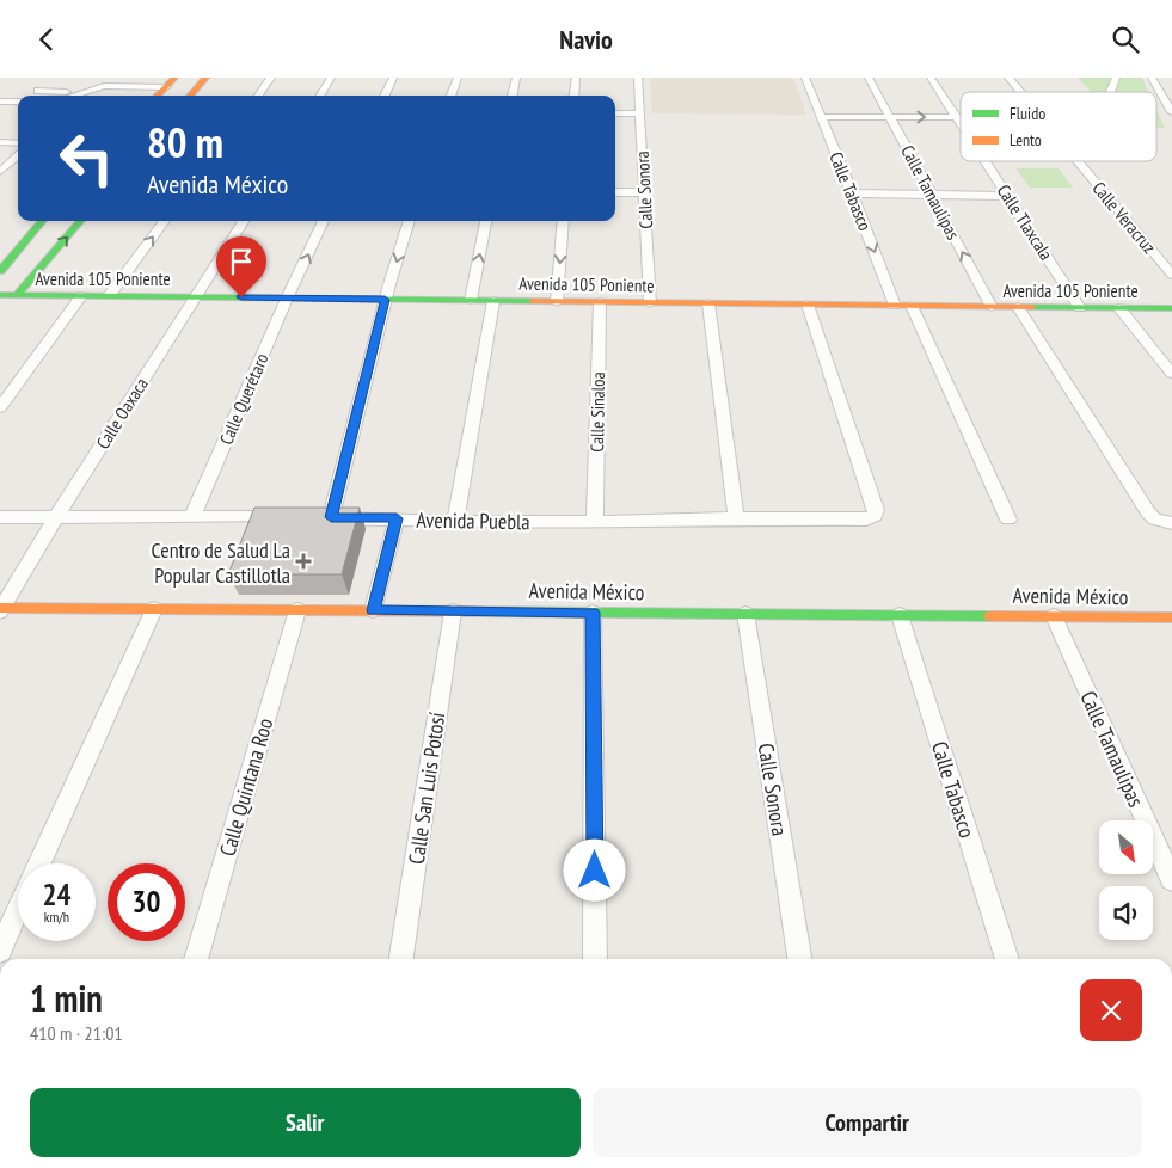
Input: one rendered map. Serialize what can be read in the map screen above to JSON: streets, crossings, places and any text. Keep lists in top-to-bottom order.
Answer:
{
  "streets": {
    "street": [
      "Calle Sonora",
      "Calle Tabasco",
      "Calle Tamaulipas",
      "Calle Veracruz",
      "Calle Tlaxcala",
      "Avenida 105 Poniente",
      "Calle Querétaro",
      "Calle Sinaloa",
      "Calle Oaxaca",
      "Avenida Puebla",
      "Avenida México",
      "Calle Quintana Roo",
      "Calle San Luis Potosí"
    ]
  },
  "crossings": [
    ["Calle Sonora", "Avenida 105 Poniente"],
    ["Calle Sonora", "Avenida México"],
    ["Calle Tabasco", "Avenida 105 Poniente"],
    ["Calle Tabasco", "Avenida México"],
    ["Calle Tamaulipas", "Avenida 105 Poniente"],
    ["Calle Tamaulipas", "Avenida México"],
    ["Calle Tlaxcala", "Avenida 105 Poniente"],
    ["Avenida 105 Poniente", "Calle Querétaro"],
    ["Avenida 105 Poniente", "Calle Sinaloa"],
    ["Avenida 105 Poniente", "Calle Oaxaca"],
    ["Avenida 105 Poniente", "Avenida Puebla"],
    ["Calle Sinaloa", "Avenida Puebla"],
    ["Calle Oaxaca", "Avenida México"],
    ["Avenida México", "Calle Quintana Roo"],
    ["Avenida México", "Calle San Luis Potosí"]
  ],
  "places": {
    "health": ["Centro de Salud La Popular Castillotla"]
  },
  "legend": ["Fluido", "Lento"],
  "north": "bottom right",
  "page": {
    "header": "Navio",
    "turn": ["80 m", "Avenida México"],
    "speed": "24 km/h",
    "limit": "30",
    "heading": ["1 min", "410 m · 21:01"],
    "buttons": ["Salir", "Compartir"]
  }
}
